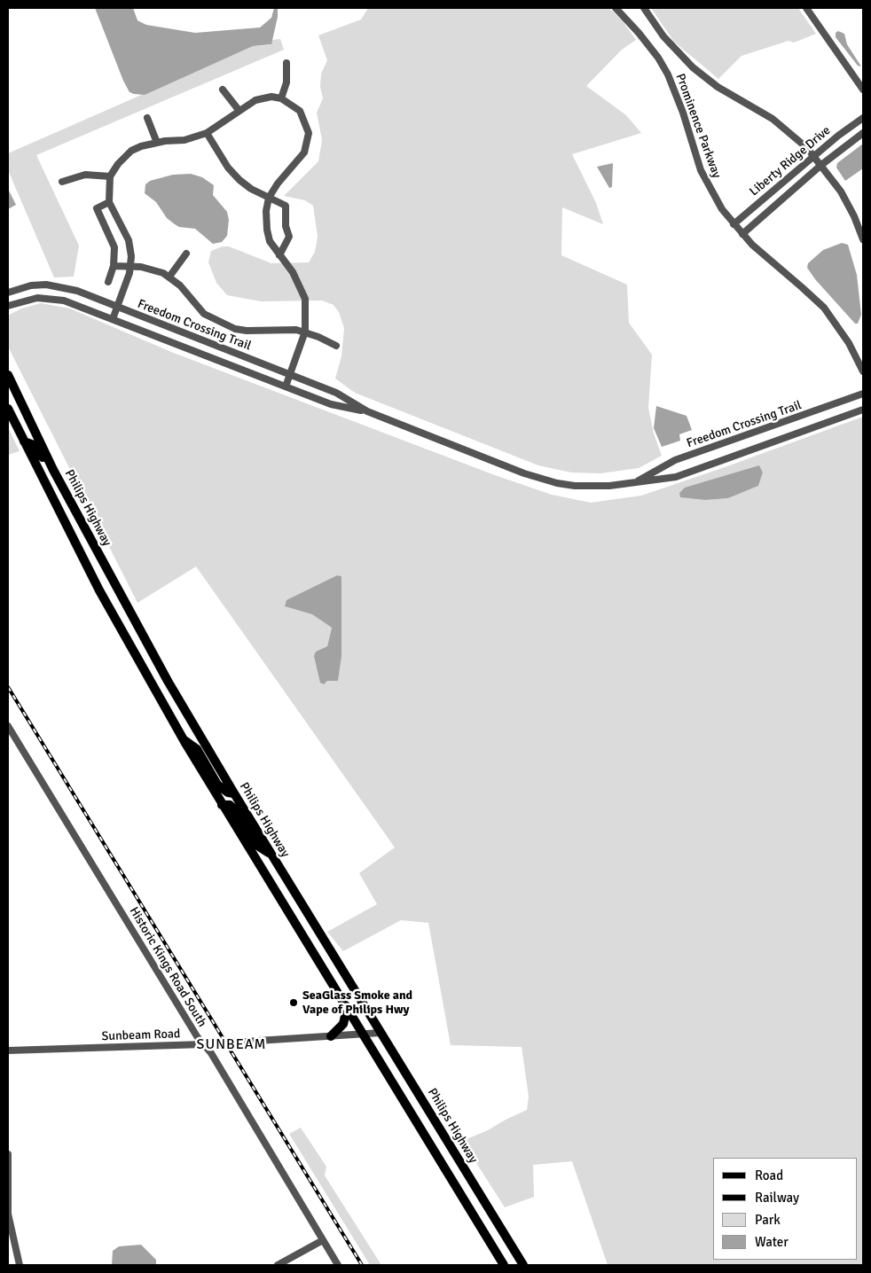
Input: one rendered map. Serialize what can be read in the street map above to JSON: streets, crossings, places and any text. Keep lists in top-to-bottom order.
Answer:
{
  "streets": {
    "main road": ["Philips Highway"],
    "street": [
      "Prominence Parkway",
      "Liberty Ridge Drive",
      "Freedom Crossing Trail",
      "Historic Kings Road South",
      "Sunbeam Road"
    ]
  },
  "crossings": [
    ["Prominence Parkway", "Liberty Ridge Drive"],
    ["Philips Highway", "Sunbeam Road"],
    ["Historic Kings Road South", "Sunbeam Road"]
  ],
  "districts": ["SUNBEAM"],
  "places": ["SeaGlass Smoke and Vape of Philips Hwy"],
  "legend": [
    "Road",
    "Railway",
    "Park",
    "Water"
  ]
}
